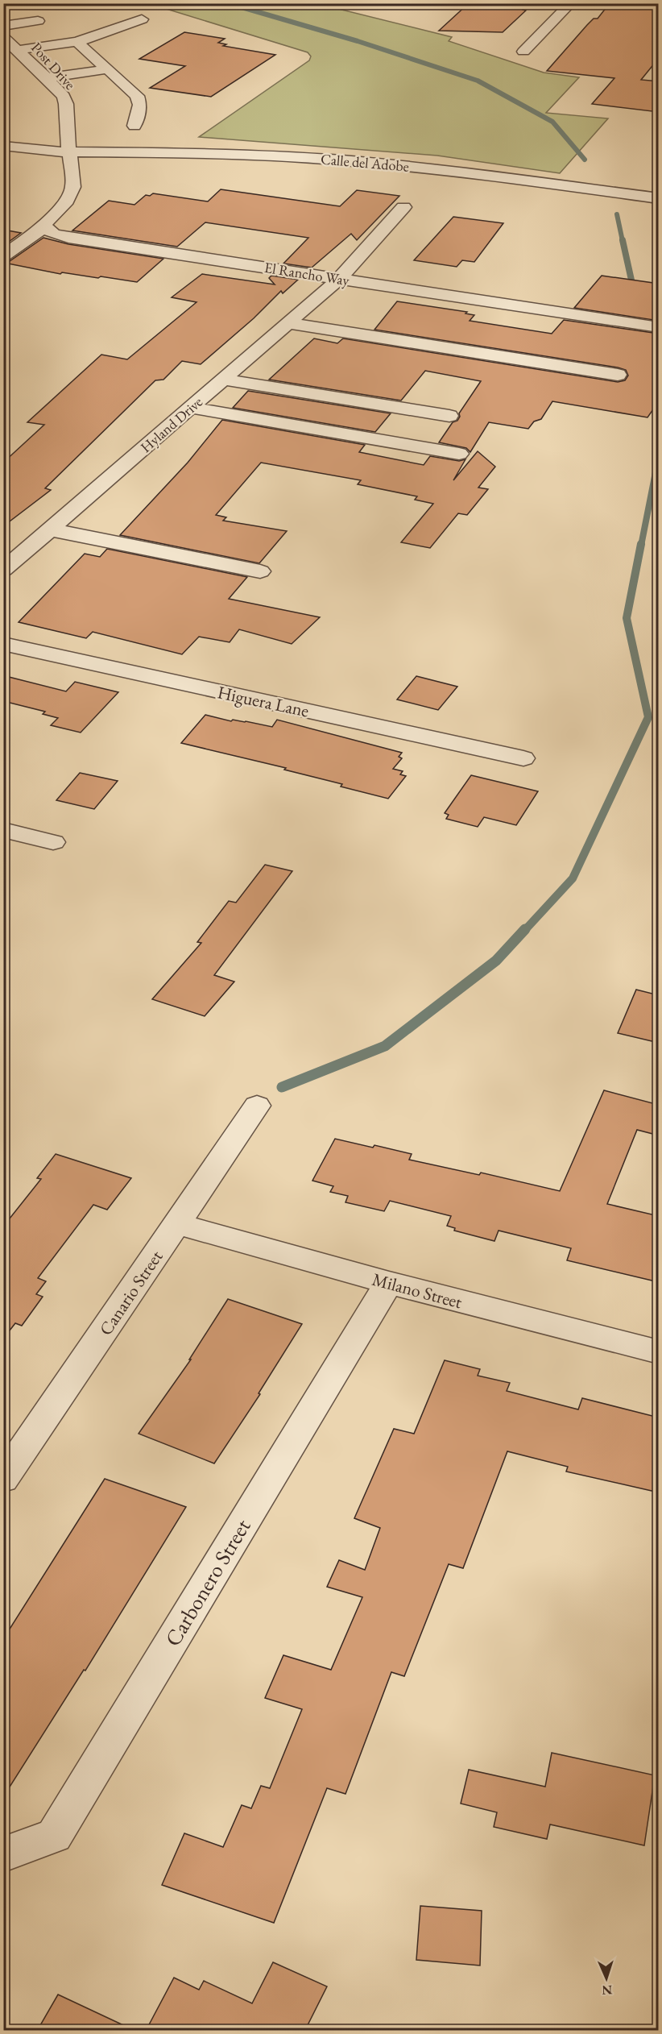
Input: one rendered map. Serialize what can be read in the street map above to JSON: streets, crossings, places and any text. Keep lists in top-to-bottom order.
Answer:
{
  "streets": {
    "street": [
      "Post Drive",
      "Calle del Adobe",
      "El Rancho Way",
      "Hyland Drive",
      "Higuera Lane",
      "Milano Street",
      "Canario Street",
      "Carbonero Street"
    ]
  },
  "crossings": [
    ["Post Drive", "Calle del Adobe"],
    ["El Rancho Way", "Hyland Drive"],
    ["Milano Street", "Canario Street"],
    ["Milano Street", "Carbonero Street"]
  ],
  "north": "bottom"
}
